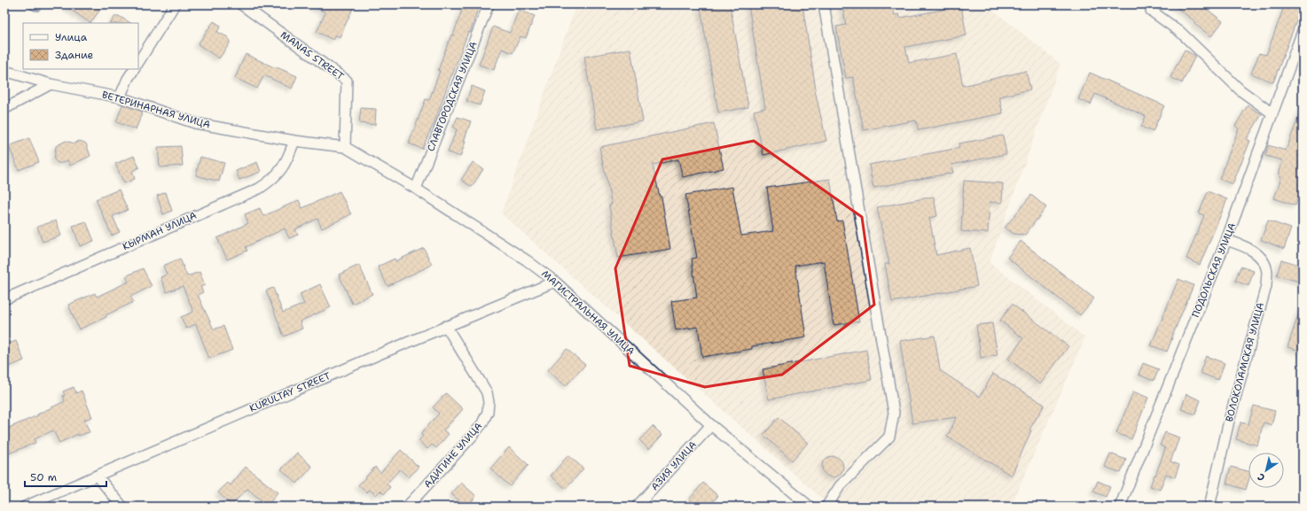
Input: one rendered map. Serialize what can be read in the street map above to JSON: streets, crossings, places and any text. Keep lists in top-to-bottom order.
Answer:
{
  "streets": {
    "street": [
      "MANAS STREET",
      "СЛАВГОРОДСКАЯ УЛИЦА",
      "ВЕТЕРИНАРНАЯ УЛИЦА",
      "КЫРМАН УЛИЦА",
      "ПОДОЛЬСКАЯ УЛИЦА",
      "МАГИСТРАЛЬНАЯ УЛИЦА",
      "ВОЛОКОЛАМСКАЯ УЛИЦА",
      "KURULTAY STREET",
      "АДИГИНЕ УЛИЦА",
      "АЗИЯ УЛИЦА"
    ]
  },
  "crossings": [
    ["MANAS STREET", "ВЕТЕРИНАРНАЯ УЛИЦА"],
    ["MANAS STREET", "МАГИСТРАЛЬНАЯ УЛИЦА"],
    ["СЛАВГОРОДСКАЯ УЛИЦА", "МАГИСТРАЛЬНАЯ УЛИЦА"],
    ["ВЕТЕРИНАРНАЯ УЛИЦА", "КЫРМАН УЛИЦА"],
    ["ВЕТЕРИНАРНАЯ УЛИЦА", "МАГИСТРАЛЬНАЯ УЛИЦА"],
    ["ПОДОЛЬСКАЯ УЛИЦА", "ВОЛОКОЛАМСКАЯ УЛИЦА"],
    ["МАГИСТРАЛЬНАЯ УЛИЦА", "KURULTAY STREET"],
    ["МАГИСТРАЛЬНАЯ УЛИЦА", "АЗИЯ УЛИЦА"],
    ["KURULTAY STREET", "АДИГИНЕ УЛИЦА"]
  ],
  "legend": ["Улица", "Здание"],
  "scale_bar": "50 m",
  "north": "bottom left"
}
